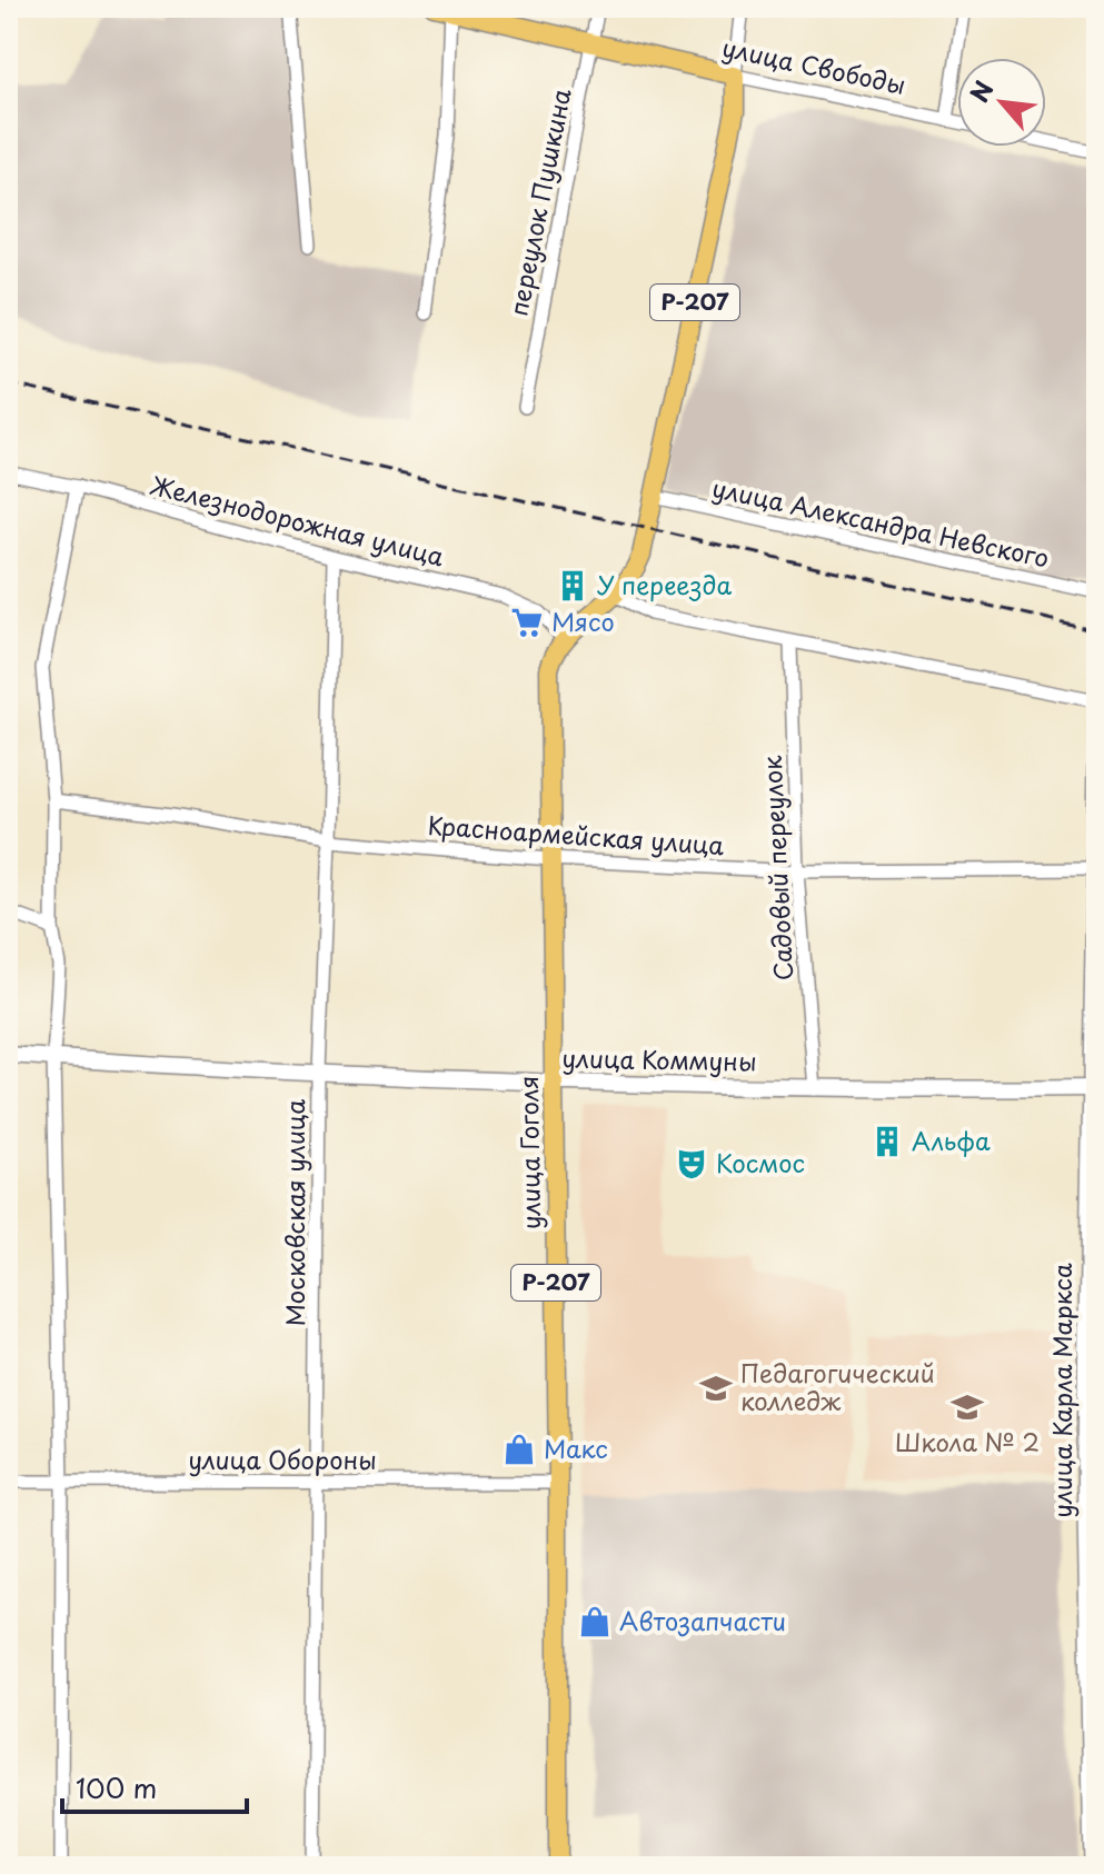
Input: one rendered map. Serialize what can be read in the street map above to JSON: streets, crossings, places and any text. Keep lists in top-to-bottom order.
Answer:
{
  "streets": {
    "main road": ["улица Свободы", "Р-207", "улица Гоголя"],
    "street": [
      "переулок Пушкина",
      "Железнодорожная улица",
      "улица Александра Невского",
      "Красноармейская улица",
      "Садовый переулок",
      "улица Коммуны",
      "Московская улица",
      "улица Карла Маркса",
      "улица Обороны"
    ]
  },
  "crossings": [
    ["улица Свободы", "переулок Пушкина"],
    ["улица Свободы", "Р-207"],
    ["Р-207", "Железнодорожная улица"],
    ["Р-207", "улица Александра Невского"],
    ["Р-207", "улица Гоголя"],
    ["Железнодорожная улица", "улица Гоголя"],
    ["Железнодорожная улица", "Московская улица"],
    ["Красноармейская улица", "Садовый переулок"],
    ["Красноармейская улица", "улица Гоголя"],
    ["Красноармейская улица", "Московская улица"],
    ["Красноармейская улица", "улица Карла Маркса"],
    ["Садовый переулок", "улица Коммуны"],
    ["улица Коммуны", "улица Гоголя"],
    ["улица Коммуны", "Московская улица"],
    ["улица Коммуны", "улица Карла Маркса"],
    ["улица Гоголя", "улица Обороны"],
    ["Московская улица", "улица Обороны"]
  ],
  "places": {
    "building": ["У переезда", "Альфа"],
    "supermarket": ["Мясо"],
    "theatre": ["Космос"],
    "school or university": ["Педагогический колледж", "Школа № 2"],
    "shop": ["Макс", "Автозапчасти"]
  },
  "scale_bar": "100 m",
  "north": "top left"
}
